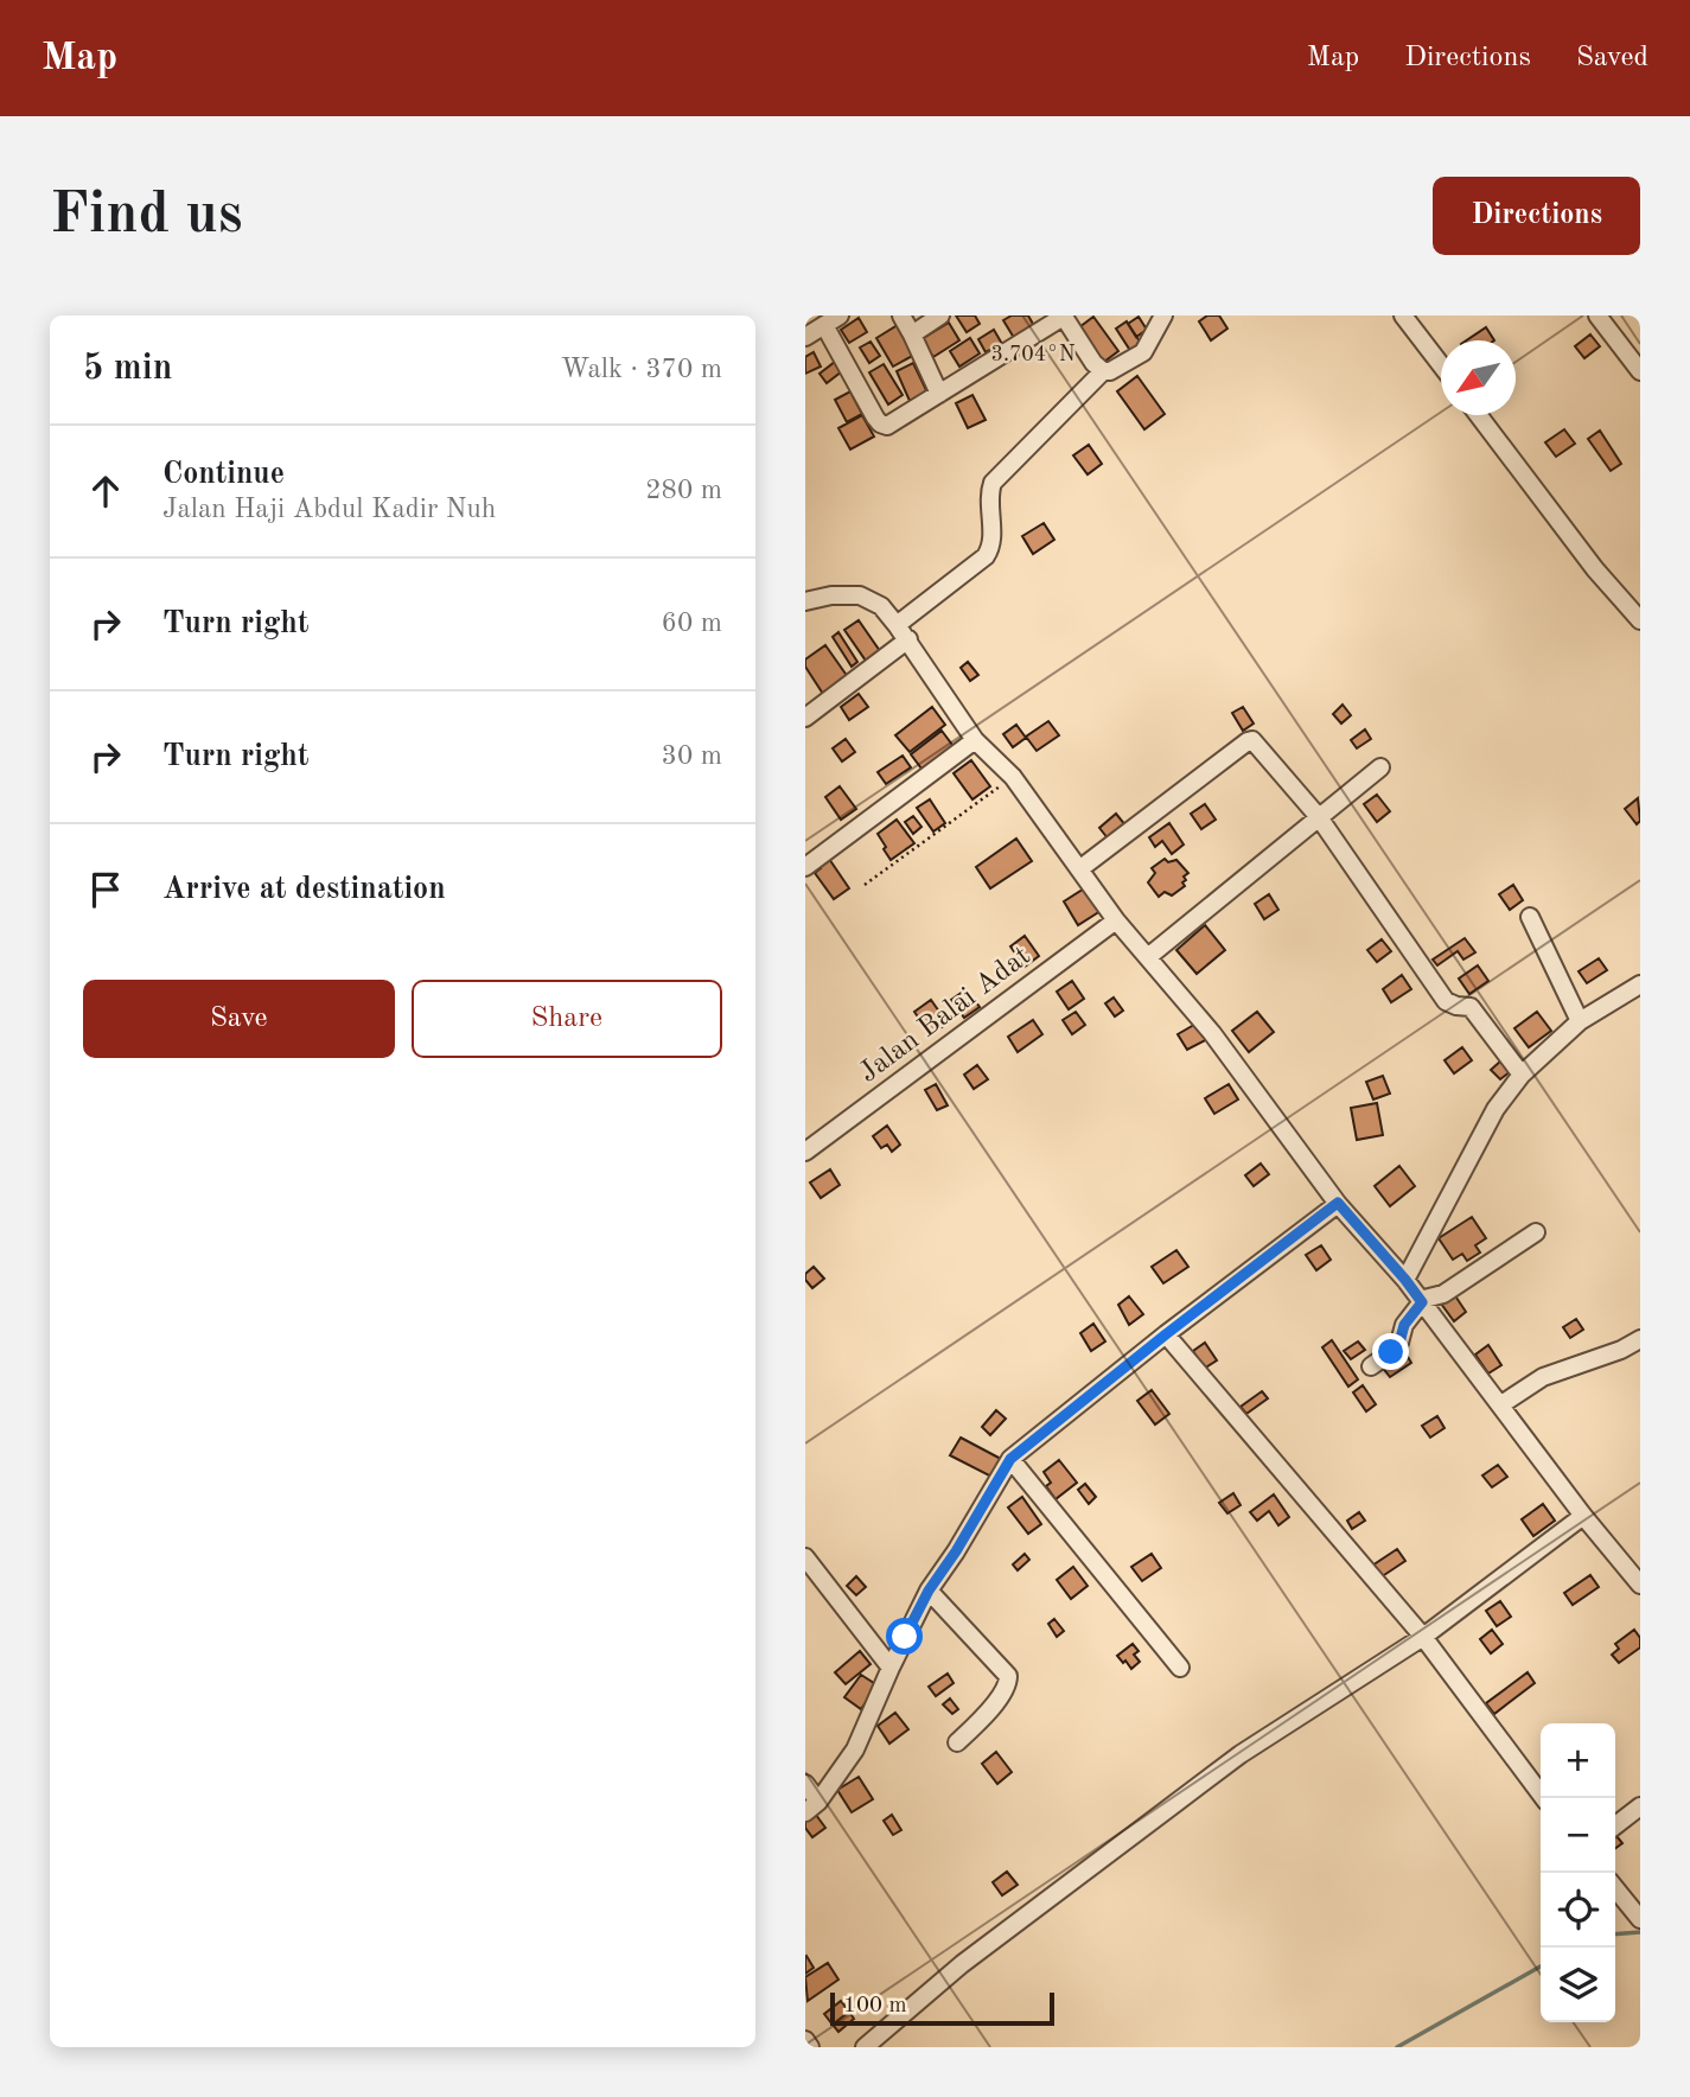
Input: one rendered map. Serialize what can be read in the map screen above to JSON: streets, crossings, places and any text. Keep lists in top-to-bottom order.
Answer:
{
  "streets": {
    "street": ["Jalan Balai Adat"]
  },
  "scale_bar": "100 m",
  "north": "bottom left",
  "page": {
    "header": "Map",
    "nav": ["Map", "Directions", "Saved"],
    "buttons": [
      "Directions",
      ["Save", "Share"]
    ],
    "title": "Find us",
    "heading": ["5 min", "Walk · 370 m"],
    "list": [
      ["Continue", "Jalan Haji Abdul Kadir Nuh", "280 m"],
      ["Turn right", "60 m"],
      ["Turn right", "30 m"],
      "Arrive at destination"
    ],
    "map_buttons": ["+", "−"],
    "scale": "100 m"
  },
  "coordinates": ["3.704°N"]
}
